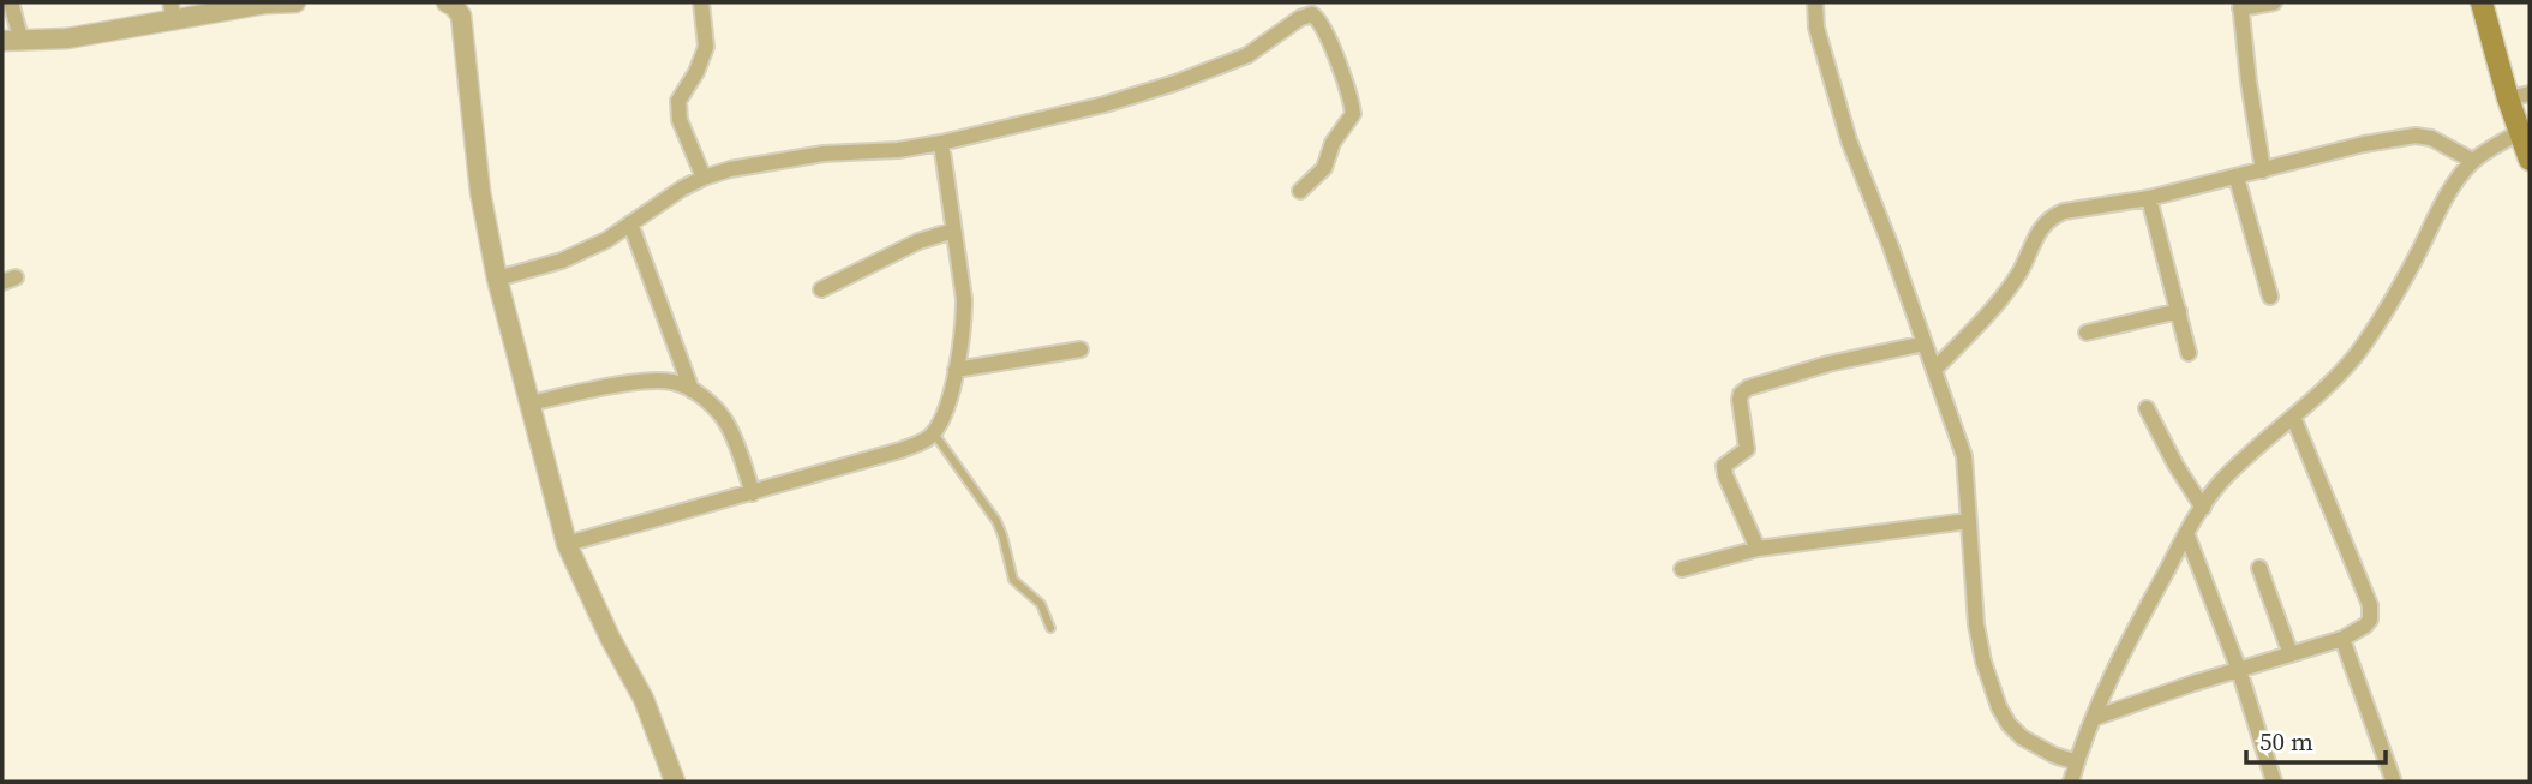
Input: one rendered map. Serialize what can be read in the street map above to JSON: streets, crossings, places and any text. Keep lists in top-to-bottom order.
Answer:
{
  "scale_bar": "50 m"
}
